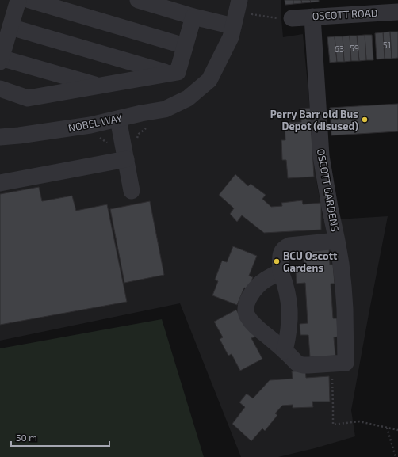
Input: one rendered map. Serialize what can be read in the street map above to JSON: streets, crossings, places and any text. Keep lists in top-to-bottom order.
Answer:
{
  "streets": {
    "street": ["OSCOTT ROAD", "NOBEL WAY", "OSCOTT GARDENS"]
  },
  "crossings": [
    ["OSCOTT ROAD", "OSCOTT GARDENS"]
  ],
  "places": ["Perry Barr old Bus Depot (disused)", "BCU Oscott Gardens"],
  "house_numbers": ["51", "59", "63"],
  "scale_bar": "50 m"
}
